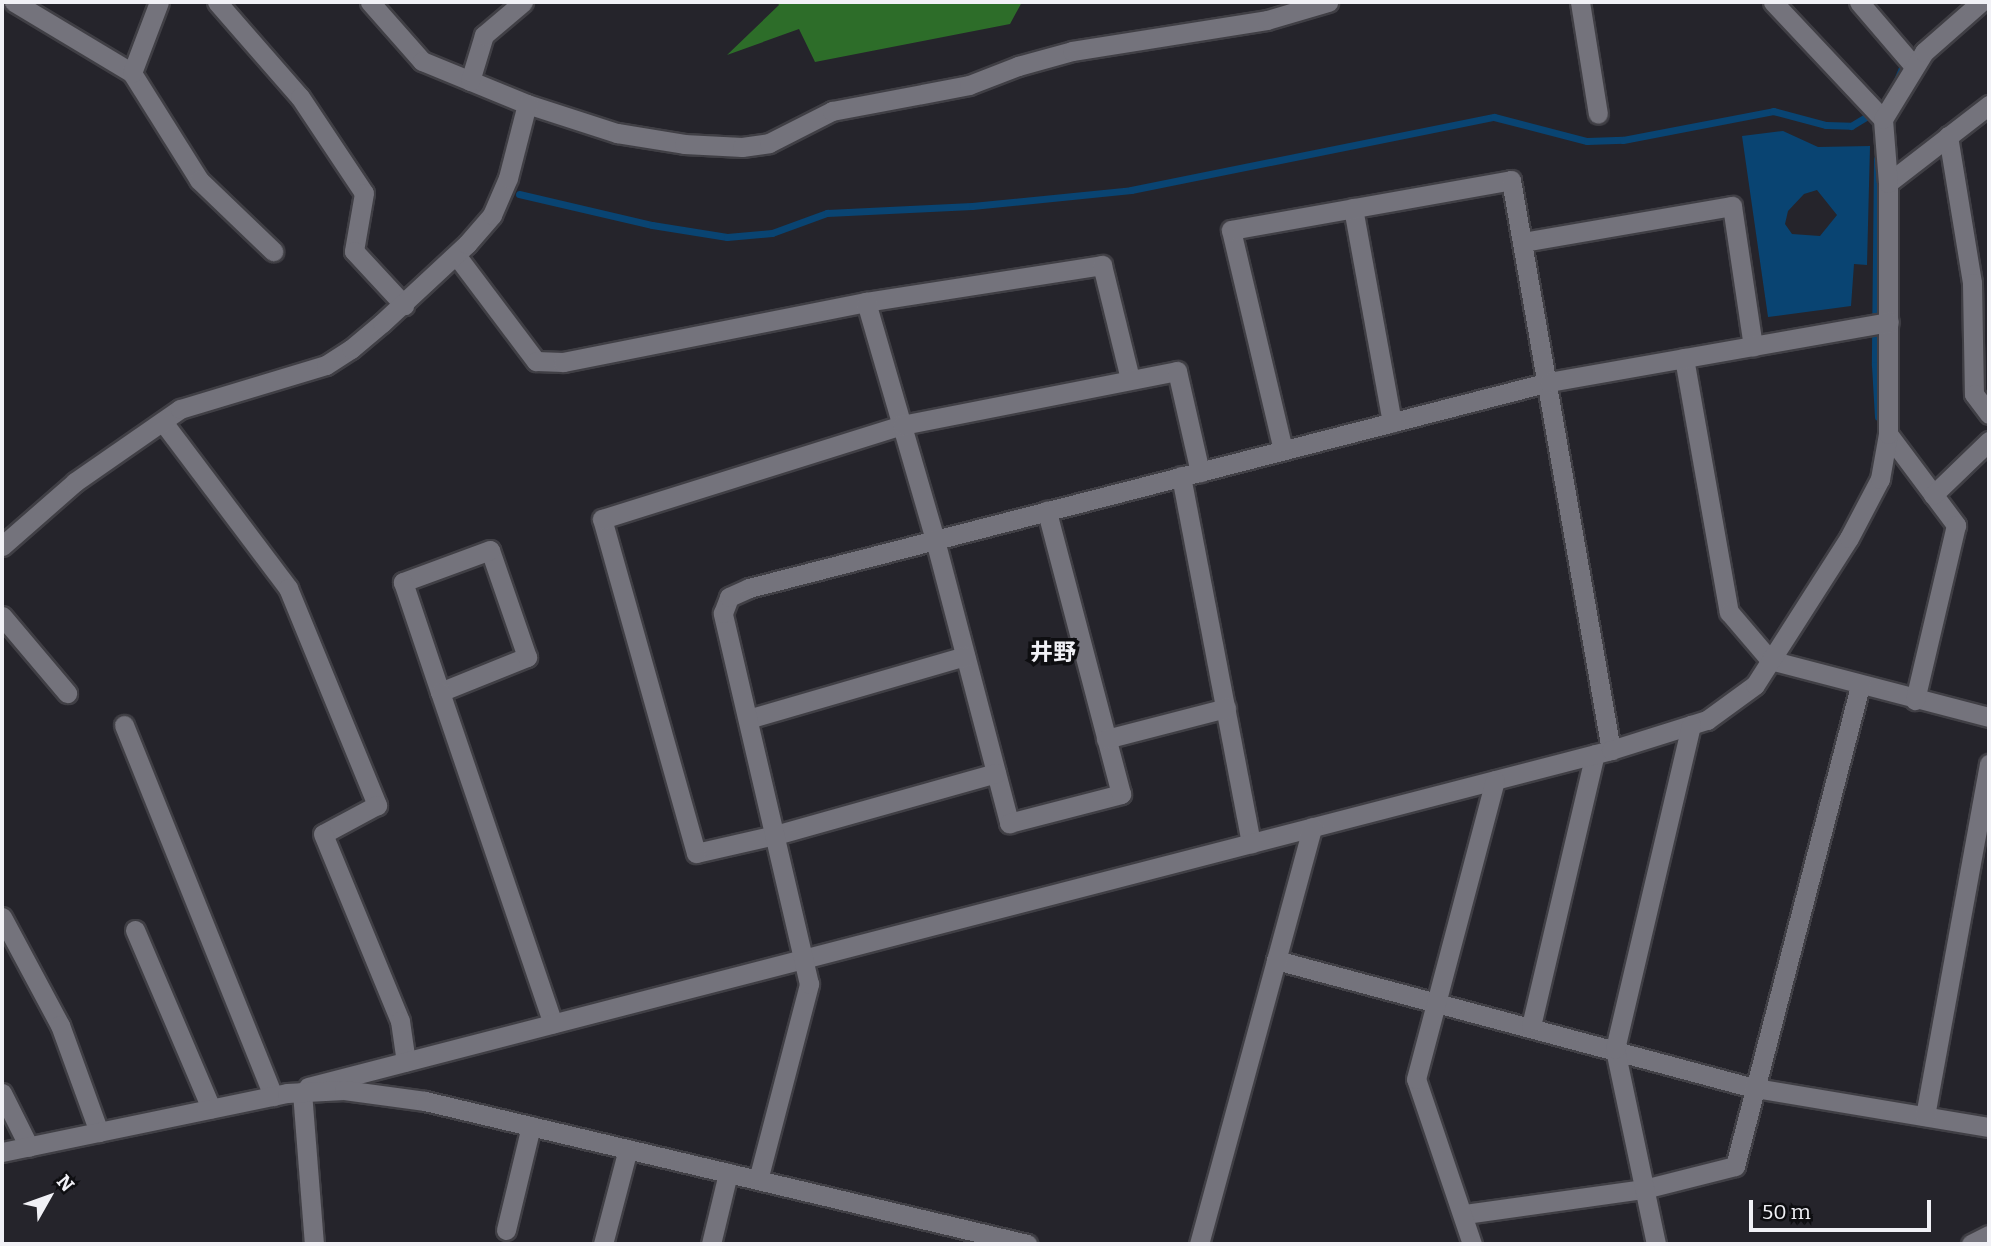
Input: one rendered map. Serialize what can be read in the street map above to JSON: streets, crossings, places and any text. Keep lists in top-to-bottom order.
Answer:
{
  "districts": ["井野"],
  "scale_bar": "50 m",
  "north": "top right"
}
